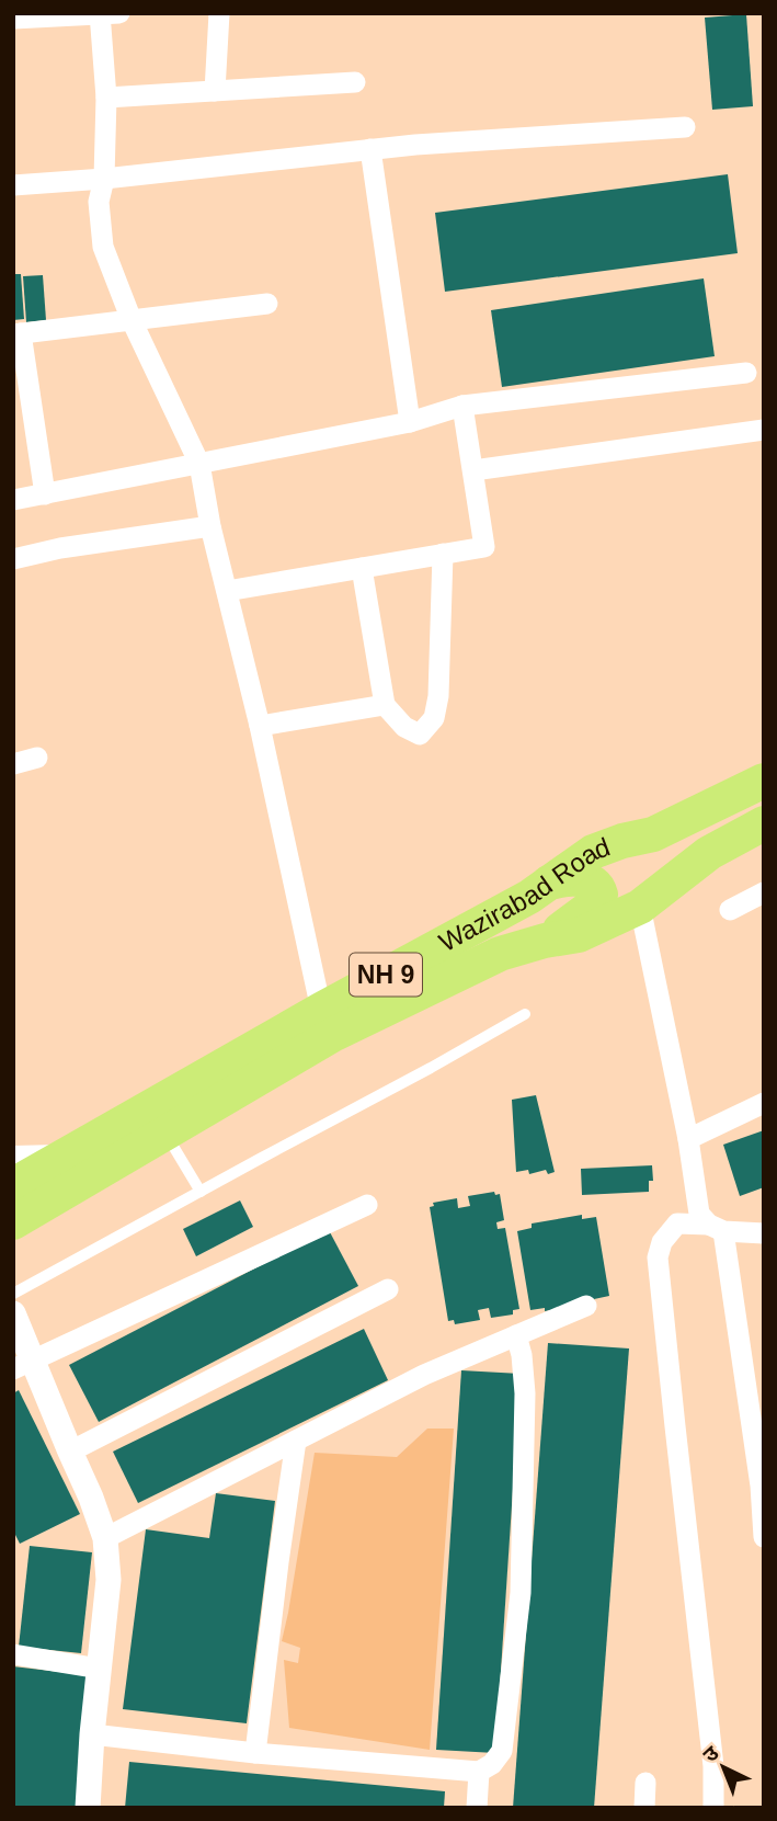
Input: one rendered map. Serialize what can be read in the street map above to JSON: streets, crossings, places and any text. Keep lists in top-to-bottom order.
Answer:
{
  "streets": {
    "highway": ["Wazirabad Road", "NH 9"]
  },
  "north": "top left"
}
